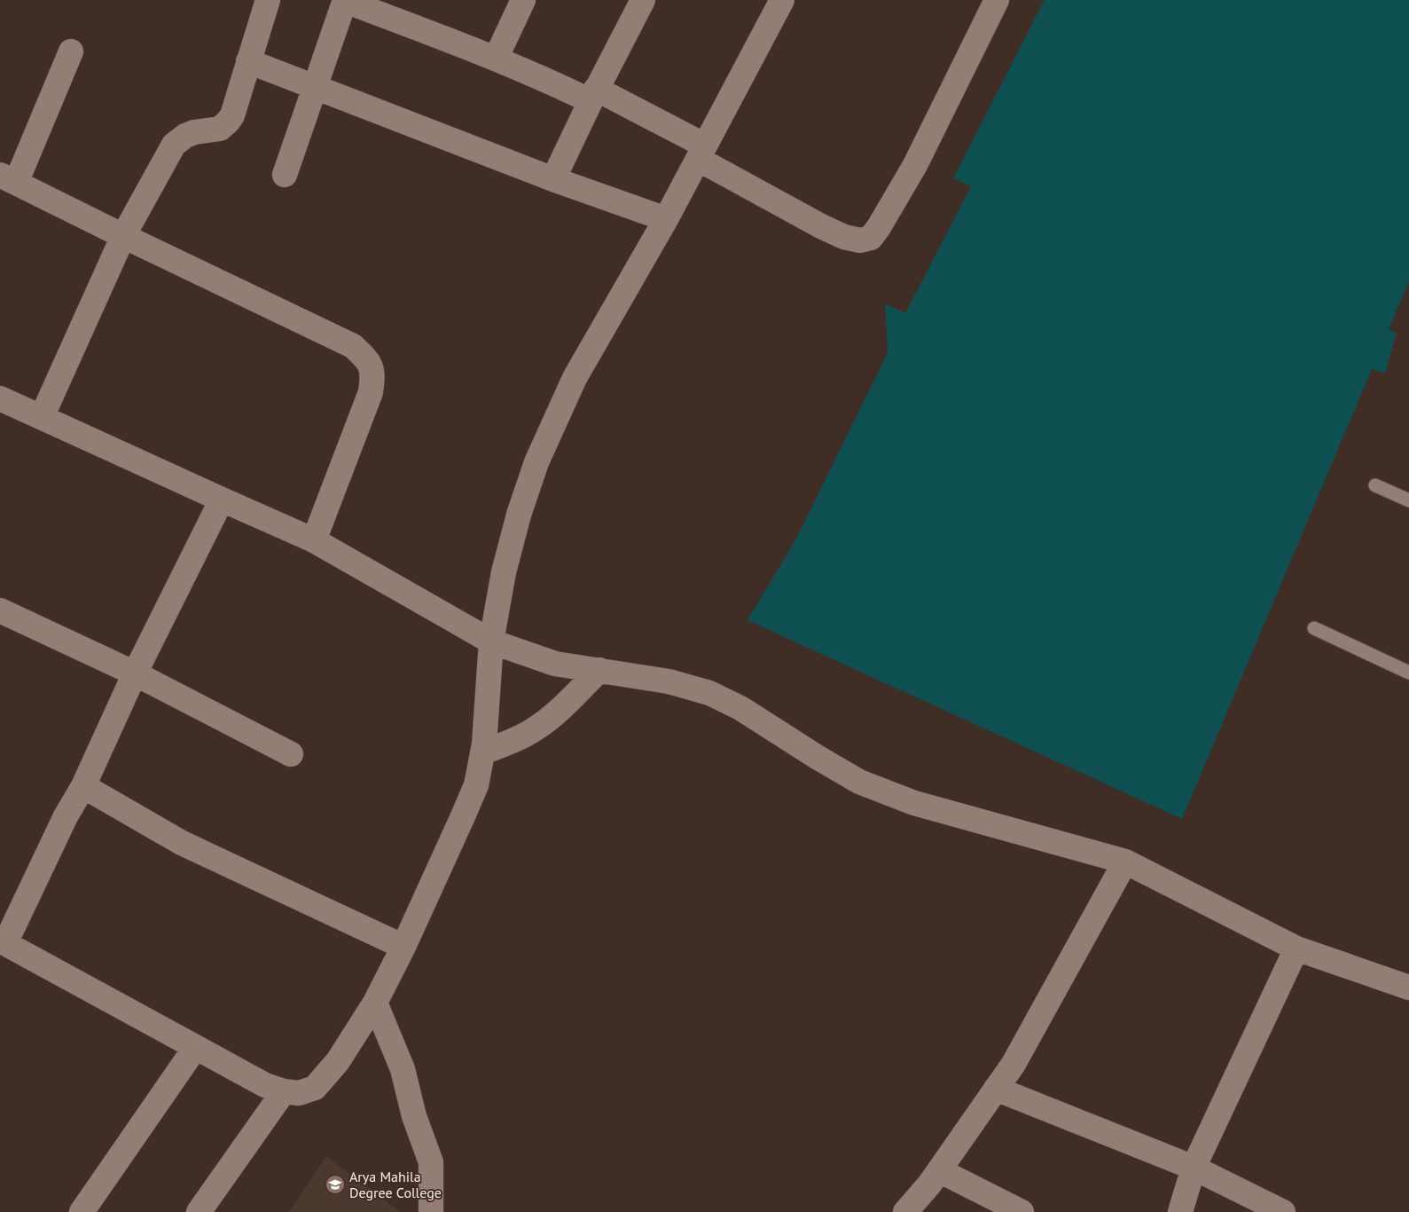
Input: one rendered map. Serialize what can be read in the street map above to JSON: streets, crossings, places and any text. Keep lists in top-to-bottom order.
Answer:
{
  "places": {
    "school or university": ["Arya Mahila Degree College"]
  }
}
